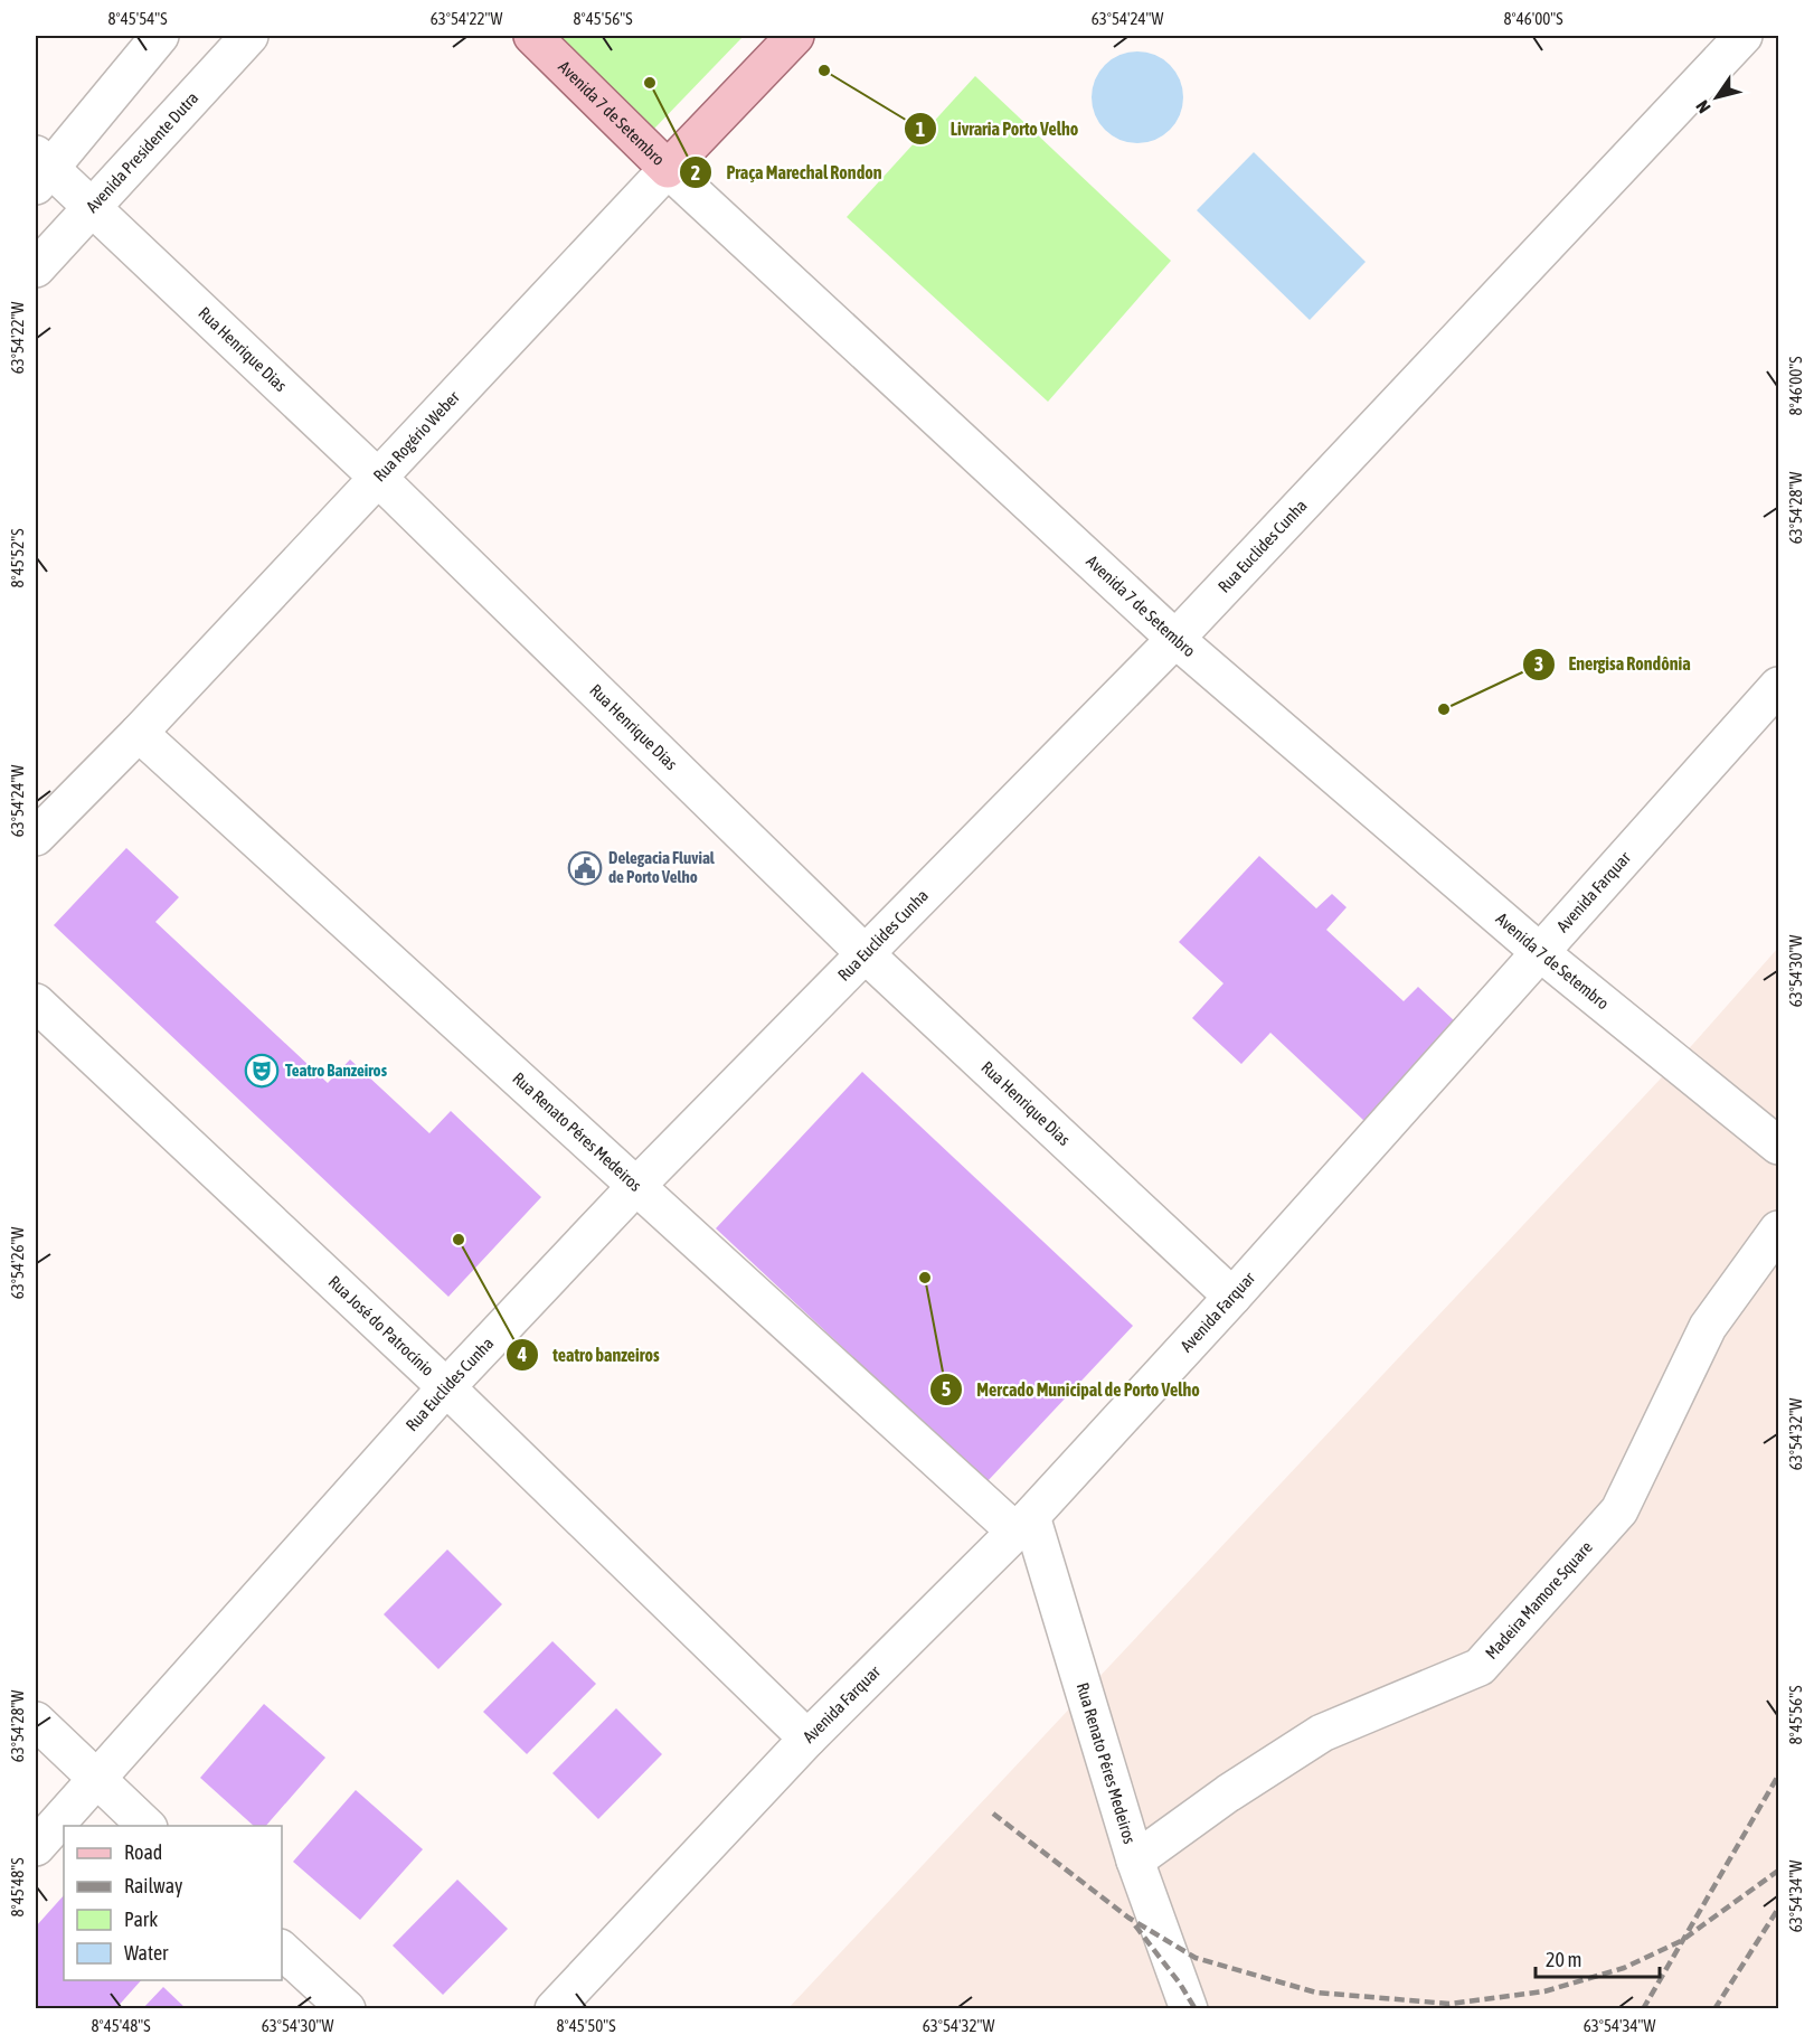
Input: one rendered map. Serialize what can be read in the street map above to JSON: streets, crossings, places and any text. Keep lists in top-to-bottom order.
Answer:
{
  "streets": {
    "main road": ["Avenida 7 de Setembro", "Rua Rogério Weber"],
    "street": [
      "Avenida Presidente Dutra",
      "Rua Henrique Dias",
      "Rua Euclides Cunha",
      "Avenida Farquar",
      "Rua Renato Péres Medeiros",
      "Rua José do Patrocínio",
      "Madeira Mamore Square"
    ]
  },
  "crossings": [
    ["Avenida 7 de Setembro", "Rua Rogério Weber"],
    ["Avenida 7 de Setembro", "Rua Euclides Cunha"],
    ["Avenida 7 de Setembro", "Avenida Farquar"],
    ["Avenida Presidente Dutra", "Rua Henrique Dias"],
    ["Rua Henrique Dias", "Rua Rogério Weber"],
    ["Rua Henrique Dias", "Rua Euclides Cunha"],
    ["Rua Henrique Dias", "Avenida Farquar"],
    ["Rua Rogério Weber", "Rua Renato Péres Medeiros"],
    ["Rua Euclides Cunha", "Rua Renato Péres Medeiros"],
    ["Rua Euclides Cunha", "Rua José do Patrocínio"],
    ["Avenida Farquar", "Rua Renato Péres Medeiros"],
    ["Avenida Farquar", "Rua José do Patrocínio"],
    ["Rua Renato Péres Medeiros", "Madeira Mamore Square"]
  ],
  "places": {
    "other": [
      "Livraria Porto Velho",
      "Praça Marechal Rondon",
      "Energisa Rondônia",
      "teatro banzeiros",
      "Mercado Municipal de Porto Velho"
    ],
    "public building": ["Delegacia Fluvial de Porto Velho"],
    "theatre": ["Teatro Banzeiros"]
  },
  "legend": [
    "Road",
    "Railway",
    "Park",
    "Water"
  ],
  "scale_bar": "20 m",
  "north": "bottom left",
  "coordinates": [
    "8°45'54\"S",
    "63°54'22\"W",
    "8°45'56\"S",
    "63°54'24\"W",
    "8°46'00\"S",
    "63°54'28\"W",
    "8°45'52\"S",
    "63°54'30\"W",
    "63°54'26\"W",
    "63°54'32\"W",
    "8°45'48\"S",
    "63°54'34\"W",
    "8°45'50\"S"
  ]
}
